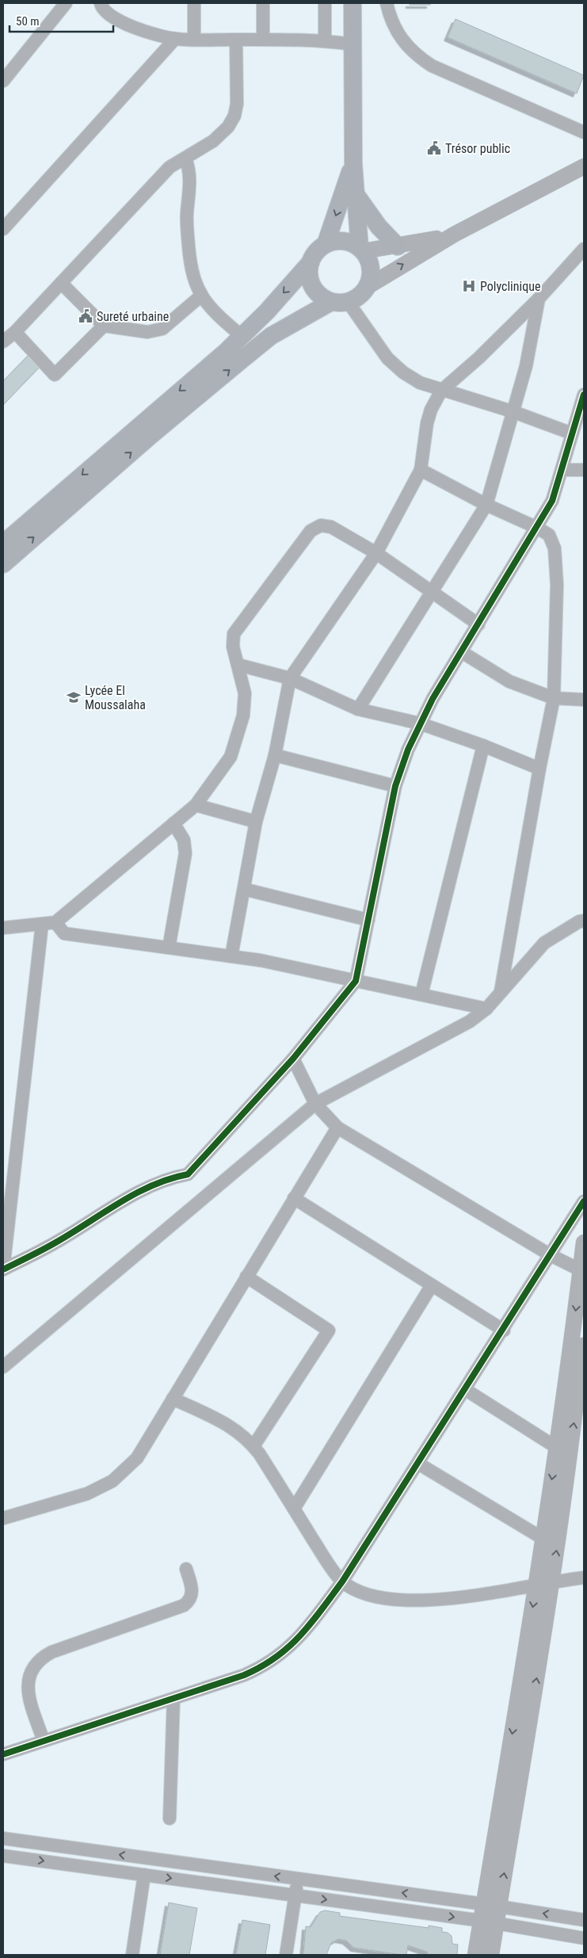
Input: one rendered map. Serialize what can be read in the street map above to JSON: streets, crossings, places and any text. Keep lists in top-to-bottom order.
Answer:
{
  "places": {
    "public building": ["Trésor public", "Sureté urbaine"],
    "hospital": ["Polyclinique"],
    "school or university": ["Lycée El Moussalaha"]
  },
  "scale_bar": "50 m"
}
